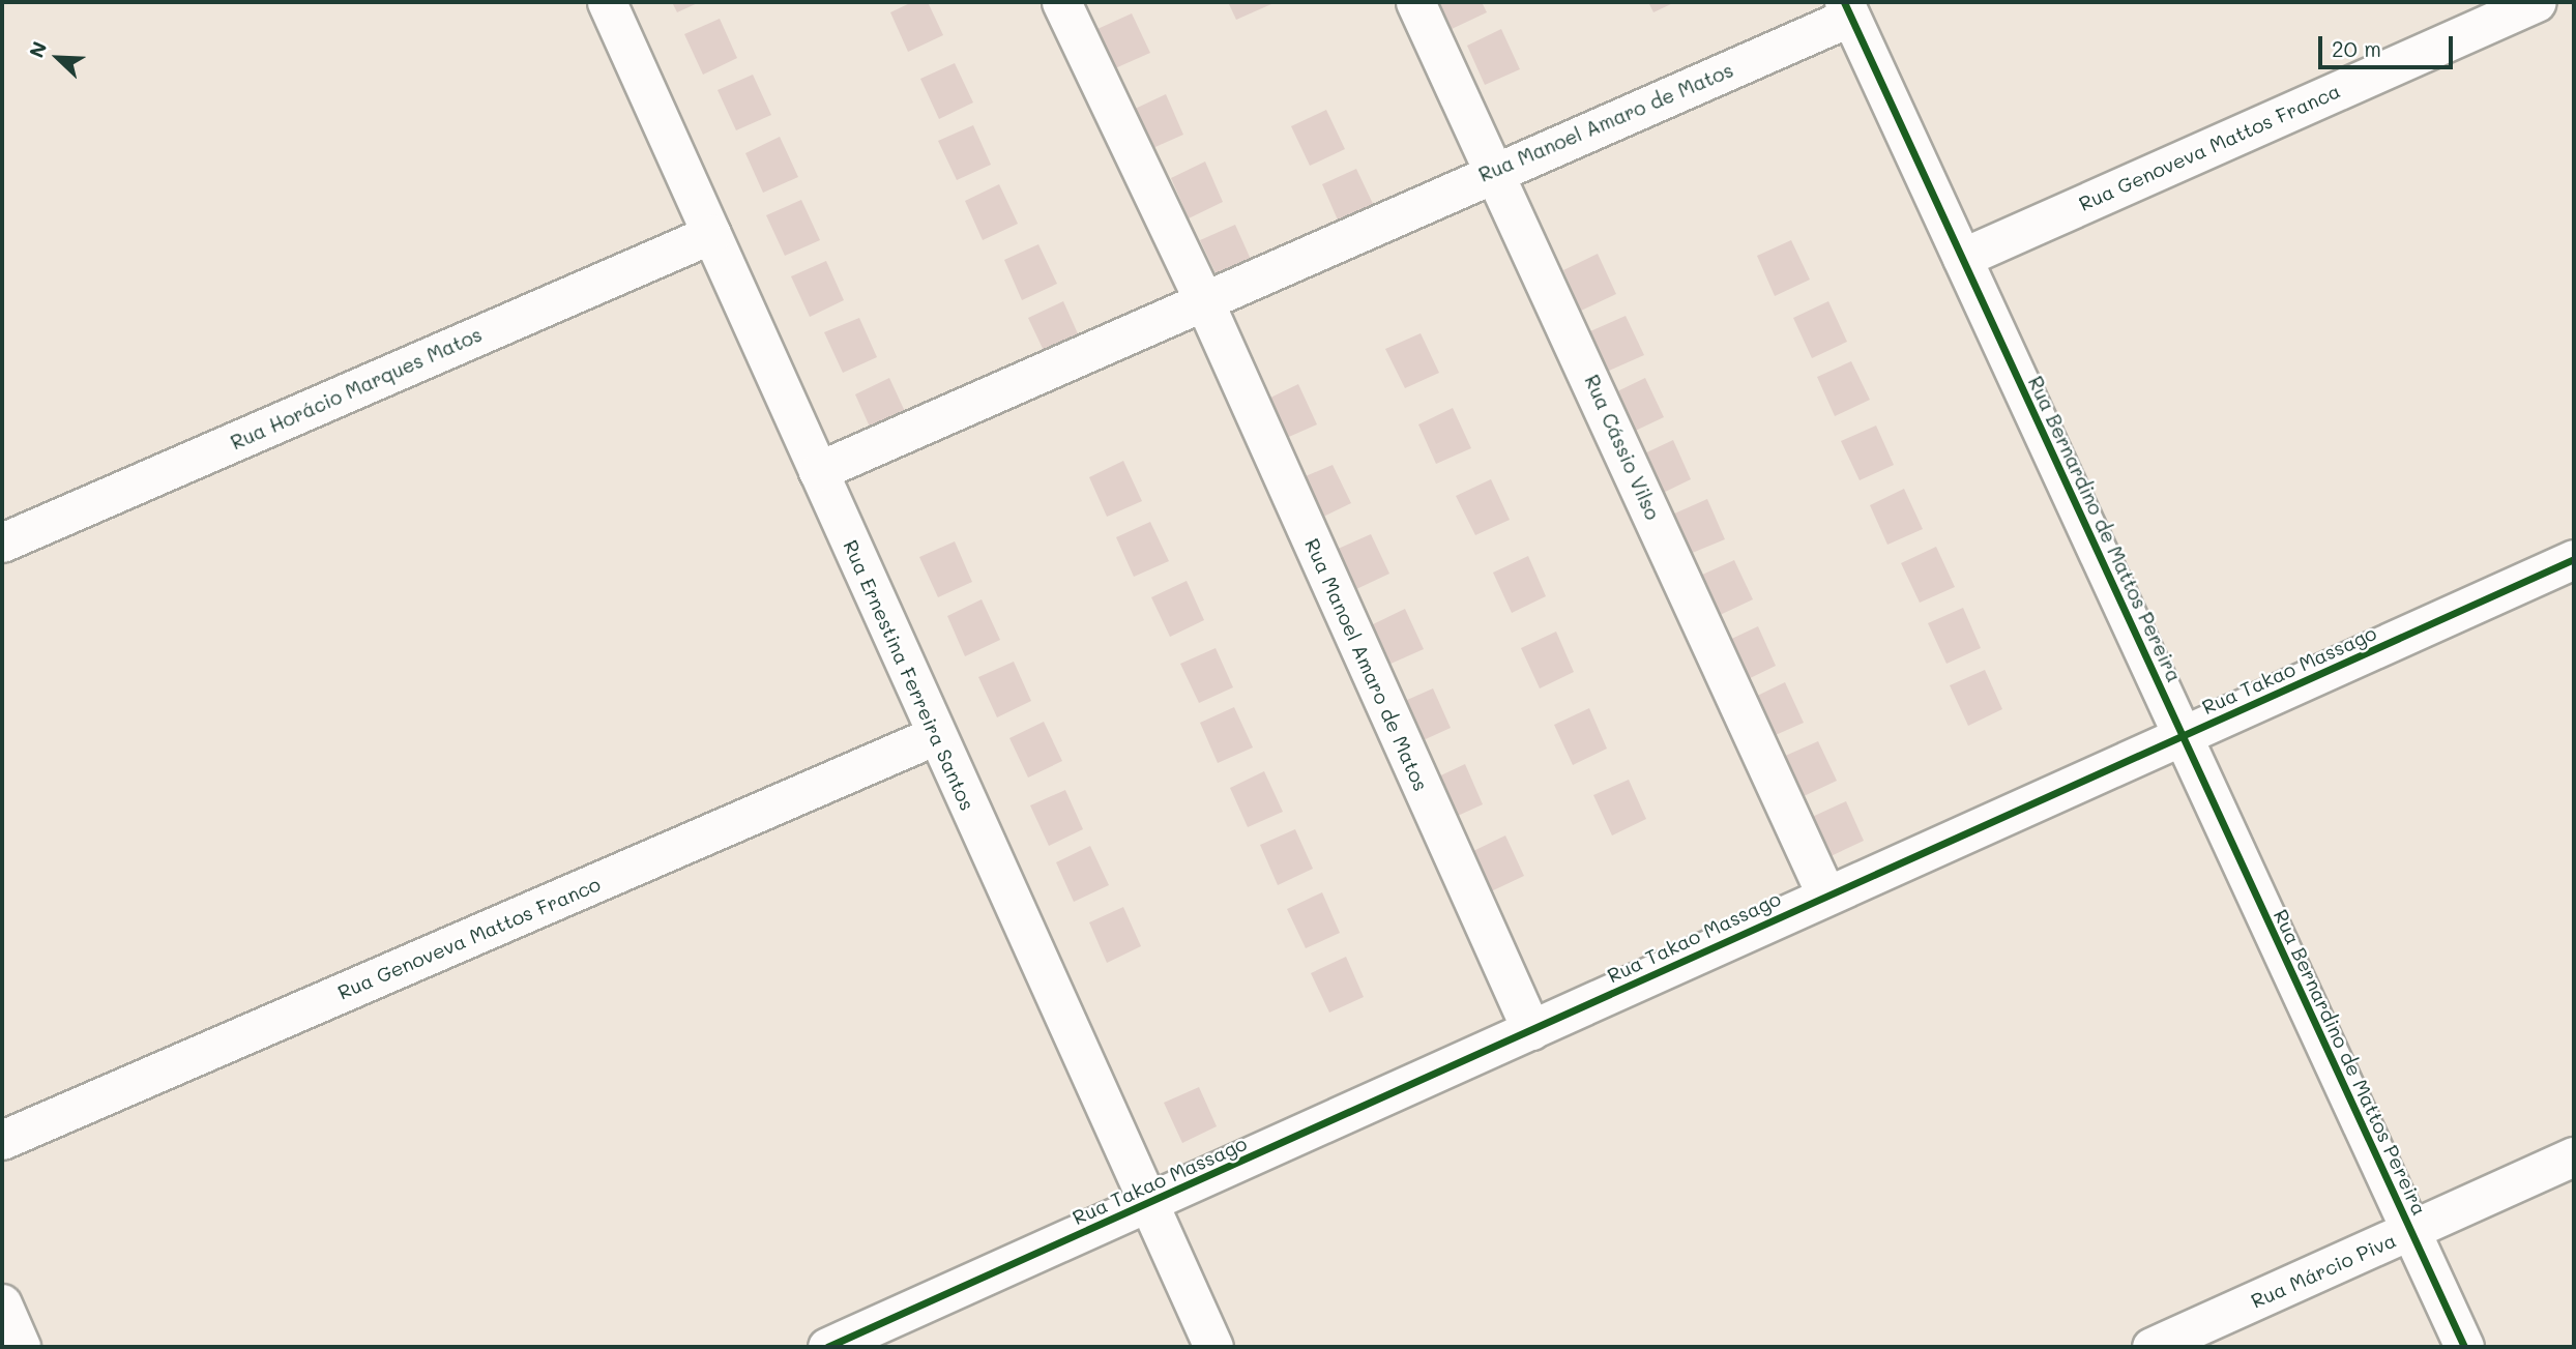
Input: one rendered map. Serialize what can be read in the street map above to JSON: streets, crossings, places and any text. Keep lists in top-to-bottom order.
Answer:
{
  "streets": {
    "street": [
      "Rua Manoel Amaro de Matos",
      "Rua Genoveva Mattos Franca",
      "Rua Horácio Marques Matos",
      "Rua Cássio Vilso",
      "Rua Bernardino de Mattos Pereira",
      "Rua Takao Massago",
      "Rua Ernestina Ferreira Santos",
      "Rua Genoveva Mattos Franco",
      "Rua Márcio Piva"
    ]
  },
  "crossings": [
    ["Rua Manoel Amaro de Matos", "Rua Cássio Vilso"],
    ["Rua Manoel Amaro de Matos", "Rua Bernardino de Mattos Pereira"],
    ["Rua Manoel Amaro de Matos", "Rua Takao Massago"],
    ["Rua Manoel Amaro de Matos", "Rua Ernestina Ferreira Santos"],
    ["Rua Genoveva Mattos Franca", "Rua Bernardino de Mattos Pereira"],
    ["Rua Horácio Marques Matos", "Rua Ernestina Ferreira Santos"],
    ["Rua Cássio Vilso", "Rua Takao Massago"],
    ["Rua Bernardino de Mattos Pereira", "Rua Takao Massago"],
    ["Rua Bernardino de Mattos Pereira", "Rua Márcio Piva"],
    ["Rua Takao Massago", "Rua Ernestina Ferreira Santos"],
    ["Rua Ernestina Ferreira Santos", "Rua Genoveva Mattos Franco"]
  ],
  "scale_bar": "20 m",
  "north": "top left"
}
